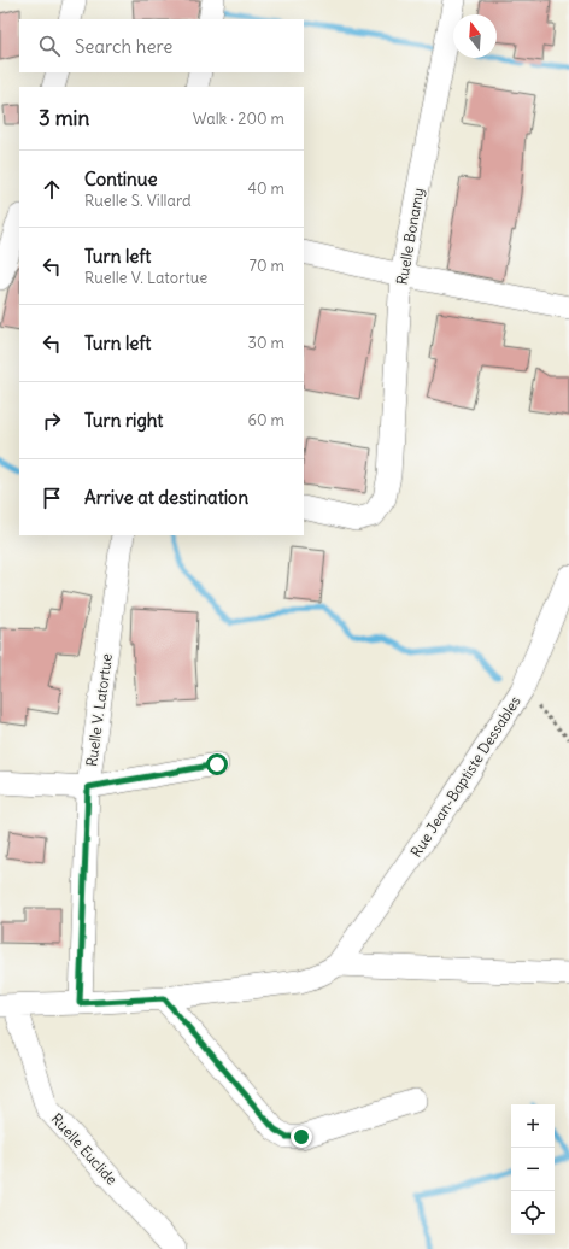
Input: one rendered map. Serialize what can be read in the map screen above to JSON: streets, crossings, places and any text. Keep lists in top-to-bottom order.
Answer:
{
  "streets": {
    "street": [
      "Ruelle Bonamy",
      "Ruelle V. Latortue",
      "Rue Jean-Baptiste Dessables",
      "Ruelle Euclide"
    ]
  },
  "north": "top",
  "page": {
    "search": "Search here",
    "heading": ["3 min", "Walk · 200 m"],
    "list": [
      ["Continue", "Ruelle S. Villard", "40 m"],
      ["Turn left", "Ruelle V. Latortue", "70 m"],
      ["Turn left", "30 m"],
      ["Turn right", "60 m"],
      "Arrive at destination"
    ],
    "map_buttons": ["+", "−"]
  }
}
